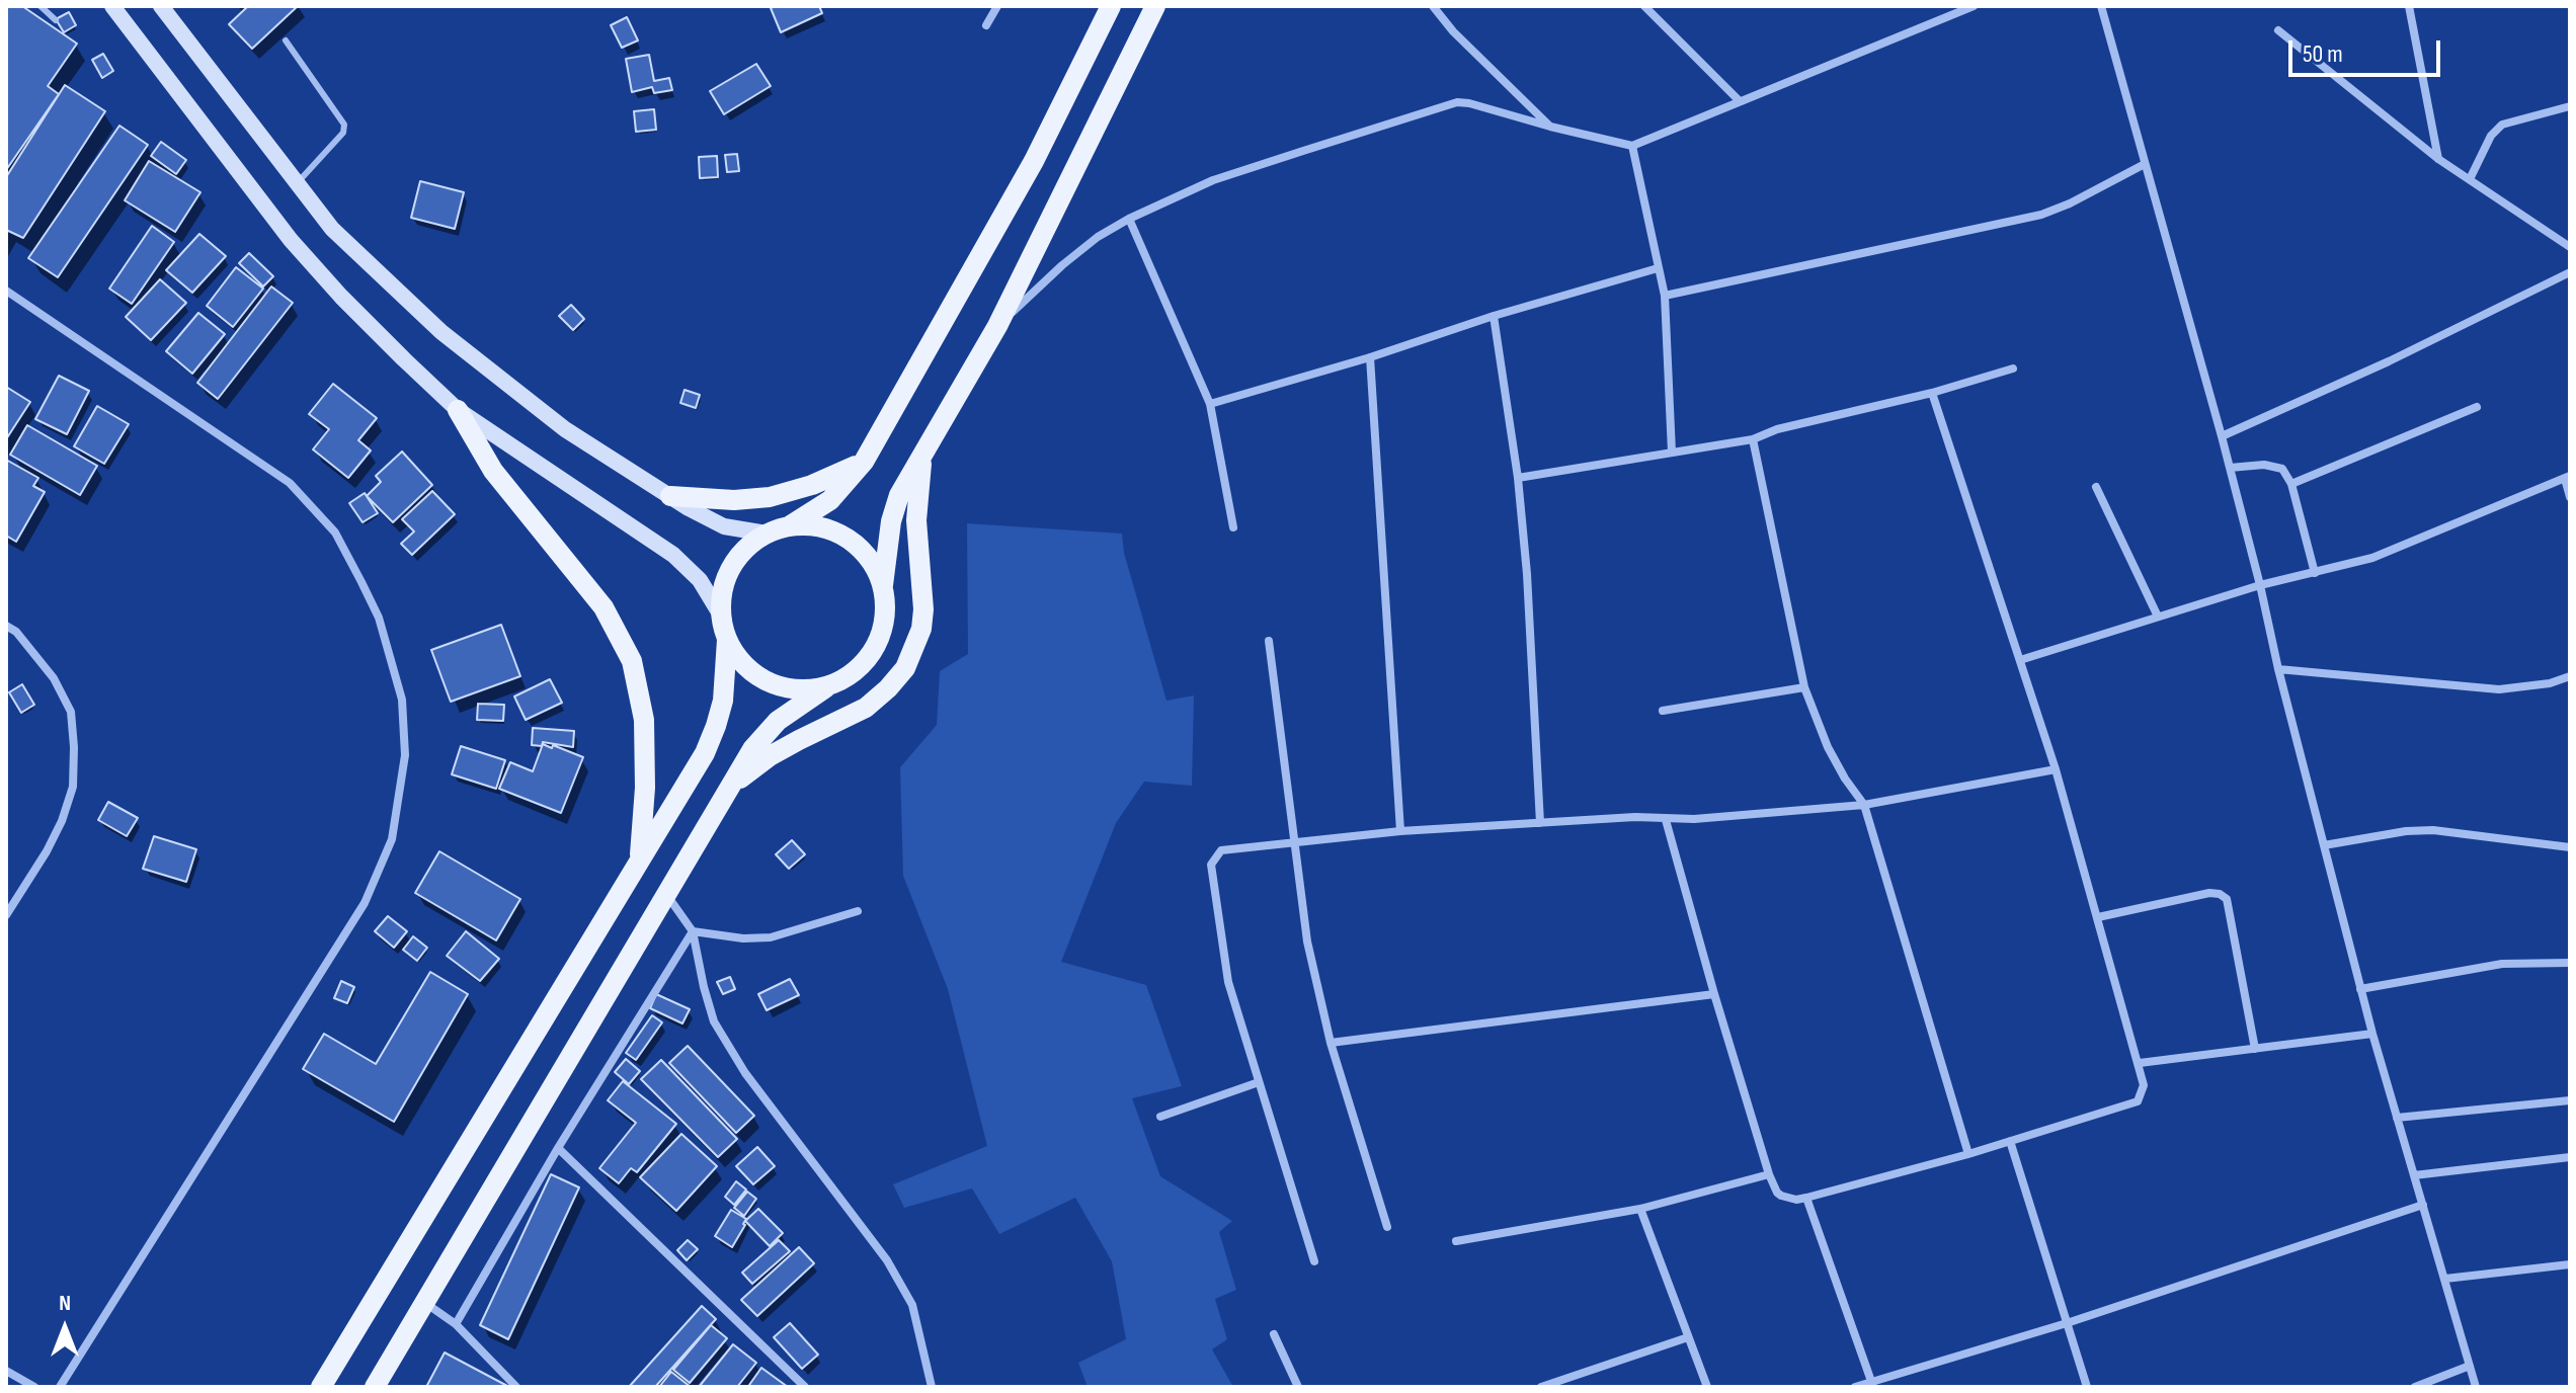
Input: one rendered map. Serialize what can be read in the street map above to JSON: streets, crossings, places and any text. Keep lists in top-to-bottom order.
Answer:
{
  "scale_bar": "50 m",
  "north": "top"
}
